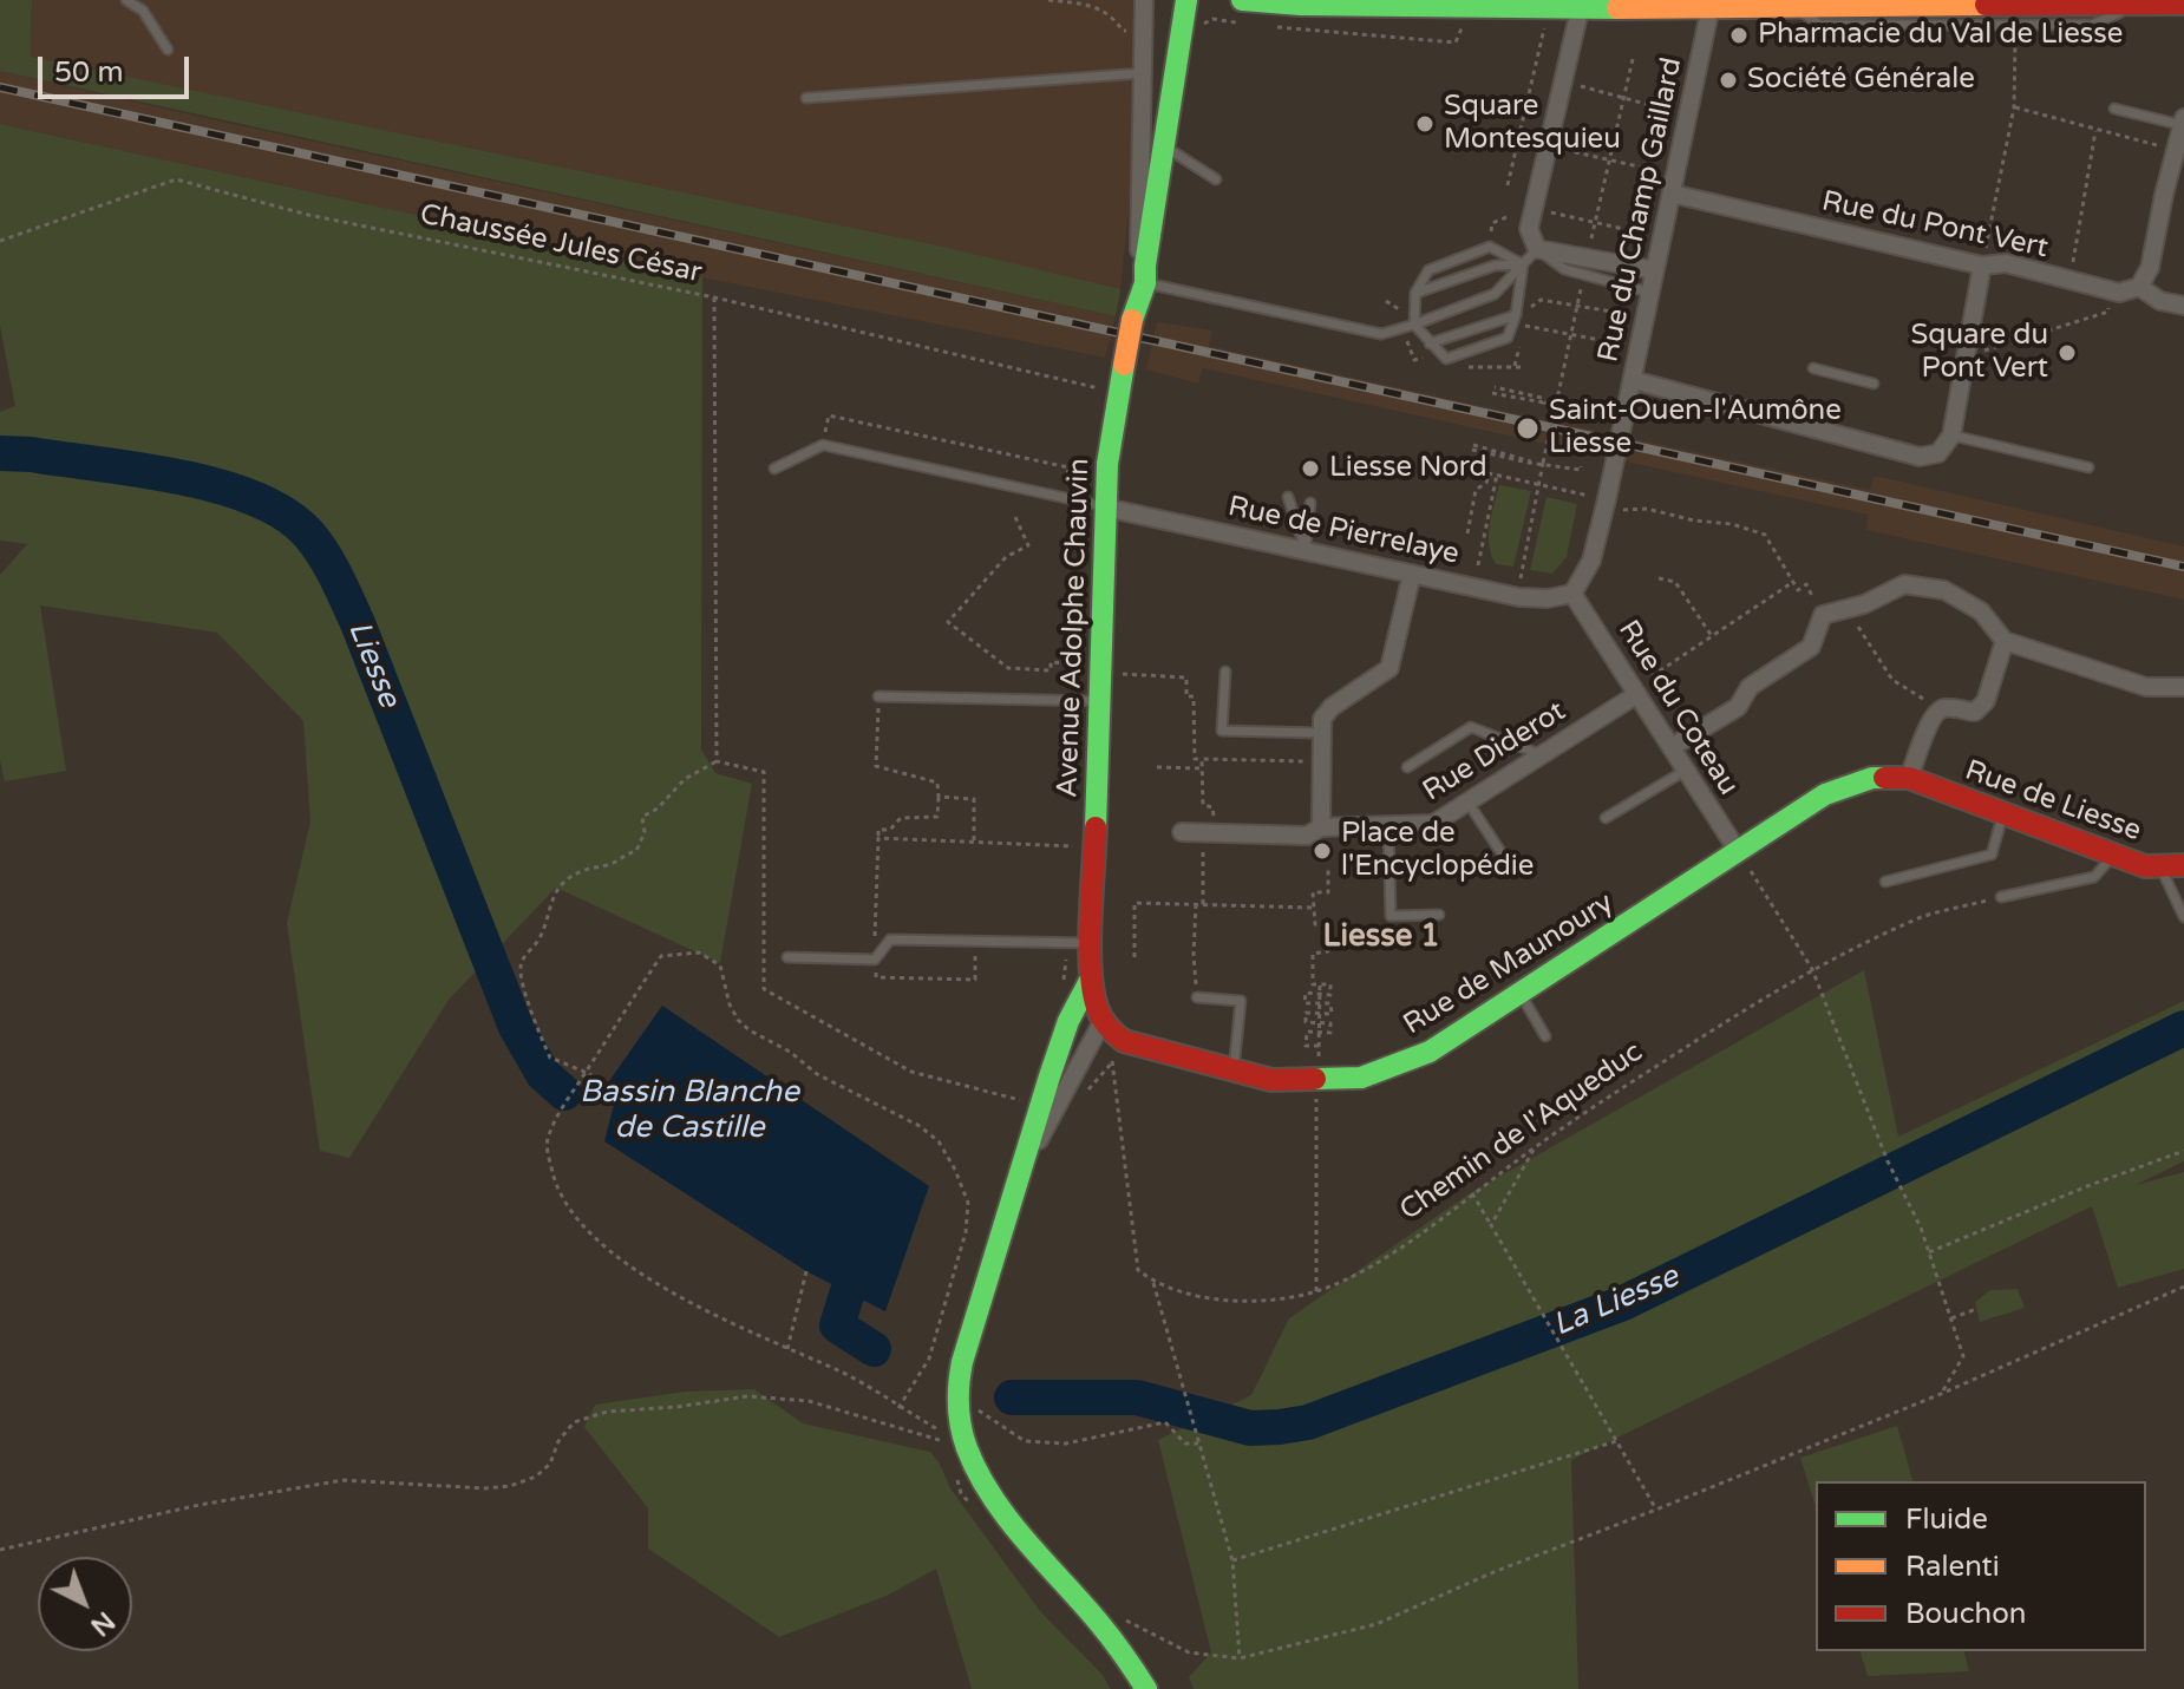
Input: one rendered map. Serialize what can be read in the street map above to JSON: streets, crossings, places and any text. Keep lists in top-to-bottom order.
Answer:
{
  "streets": {
    "street": [
      "Rue du Champ Gaillard",
      "Rue du Pont Vert",
      "Rue de Pierrelaye",
      "Avenue Adolphe Chauvin",
      "Rue du Coteau",
      "Rue Diderot",
      "Rue de Liesse",
      "Rue de Maunoury"
    ],
    "path": ["Chaussée Jules César", "Chemin de l'Aqueduc"]
  },
  "crossings": [
    ["Rue du Champ Gaillard", "Rue du Pont Vert"],
    ["Rue du Champ Gaillard", "Rue de Pierrelaye"],
    ["Rue du Champ Gaillard", "Rue du Coteau"],
    ["Chaussée Jules César", "Avenue Adolphe Chauvin"],
    ["Rue de Pierrelaye", "Avenue Adolphe Chauvin"],
    ["Rue de Pierrelaye", "Rue du Coteau"],
    ["Rue du Coteau", "Rue Diderot"],
    ["Rue du Coteau", "Rue de Maunoury"],
    ["Rue de Liesse", "Rue de Maunoury"]
  ],
  "districts": ["Liesse 1"],
  "water": ["Liesse", "Bassin Blanche de Castille", "La Liesse"],
  "places": [
    "Pharmacie du Val de Liesse",
    "Société Générale",
    "Square Montesquieu",
    "Square du Pont Vert",
    "Saint-Ouen-l'Aumône Liesse",
    "Liesse Nord",
    "Place de l'Encyclopédie"
  ],
  "legend": ["Fluide", "Ralenti", "Bouchon"],
  "scale_bar": "50 m",
  "north": "bottom right"
}
